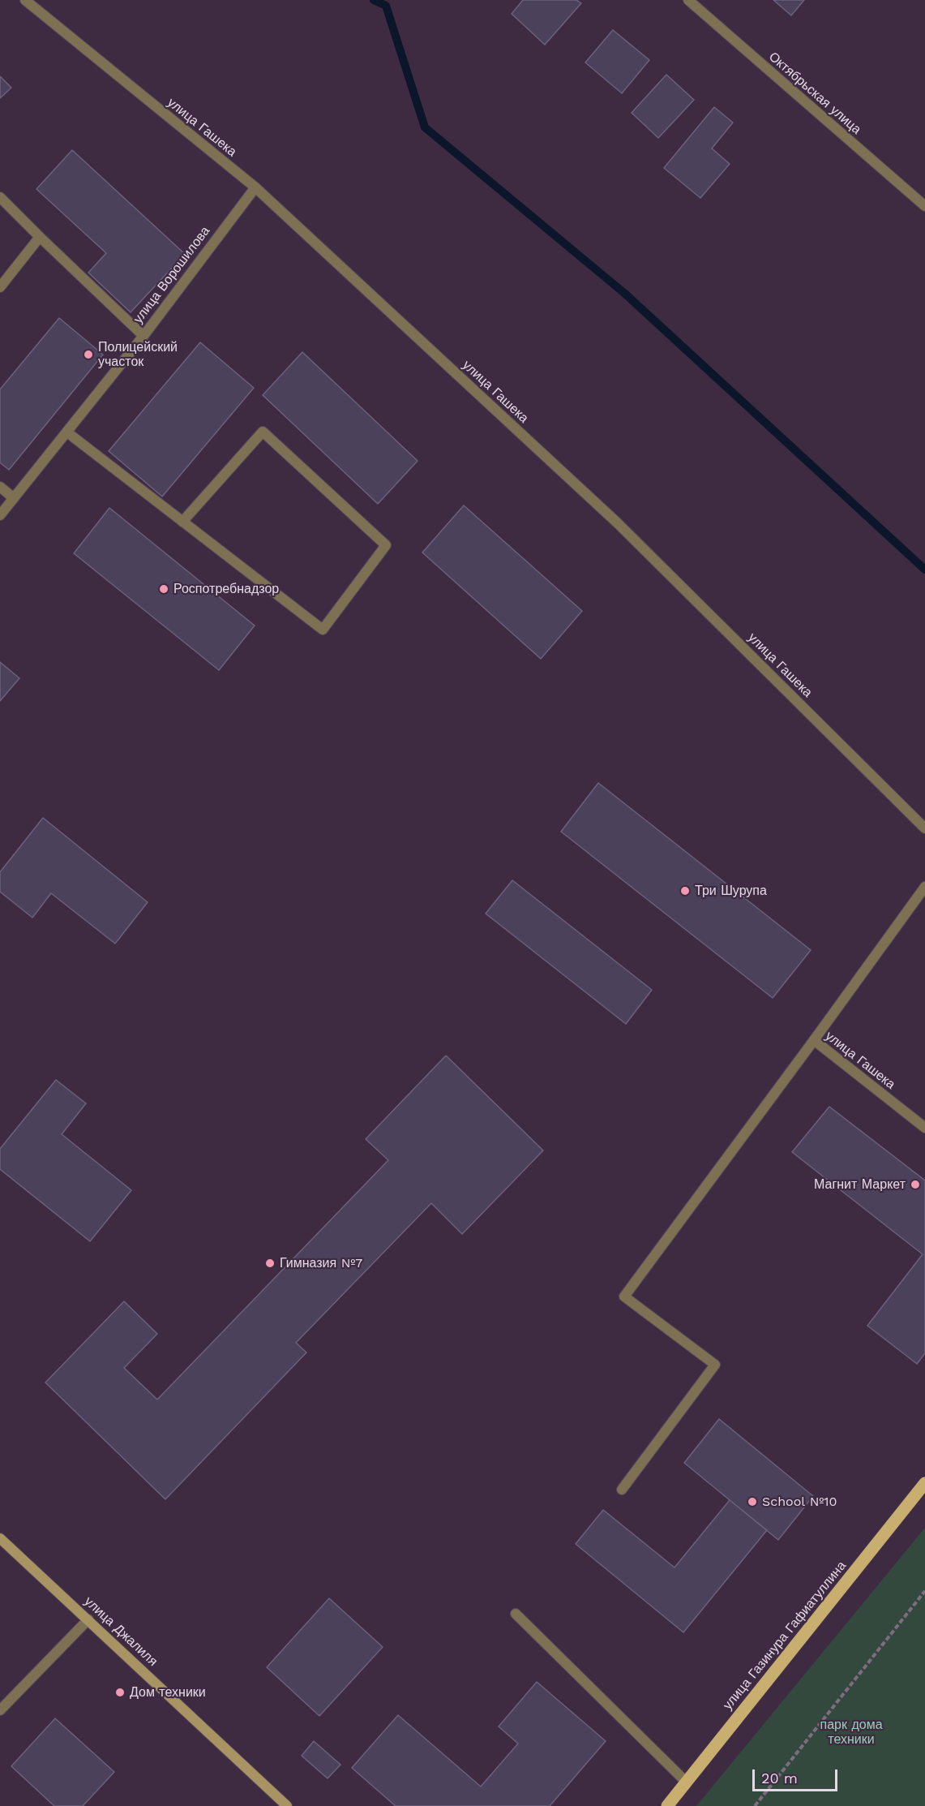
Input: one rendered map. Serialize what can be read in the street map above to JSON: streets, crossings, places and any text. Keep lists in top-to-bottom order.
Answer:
{
  "streets": {
    "main road": ["улица Джалиля", "улица Газинура Гафиатуллина"],
    "street": ["Октябрьская улица", "улица Гашека", "улица Ворошилова"]
  },
  "crossings": [
    ["улица Гашека", "улица Ворошилова"]
  ],
  "parks": ["парк дома техники"],
  "places": [
    "Полицейский участок",
    "Роспотребнадзор",
    "Три Шурупа",
    "Магнит Маркет",
    "Гимназия №7",
    "School №10",
    "Дом техники"
  ],
  "scale_bar": "20 m"
}
